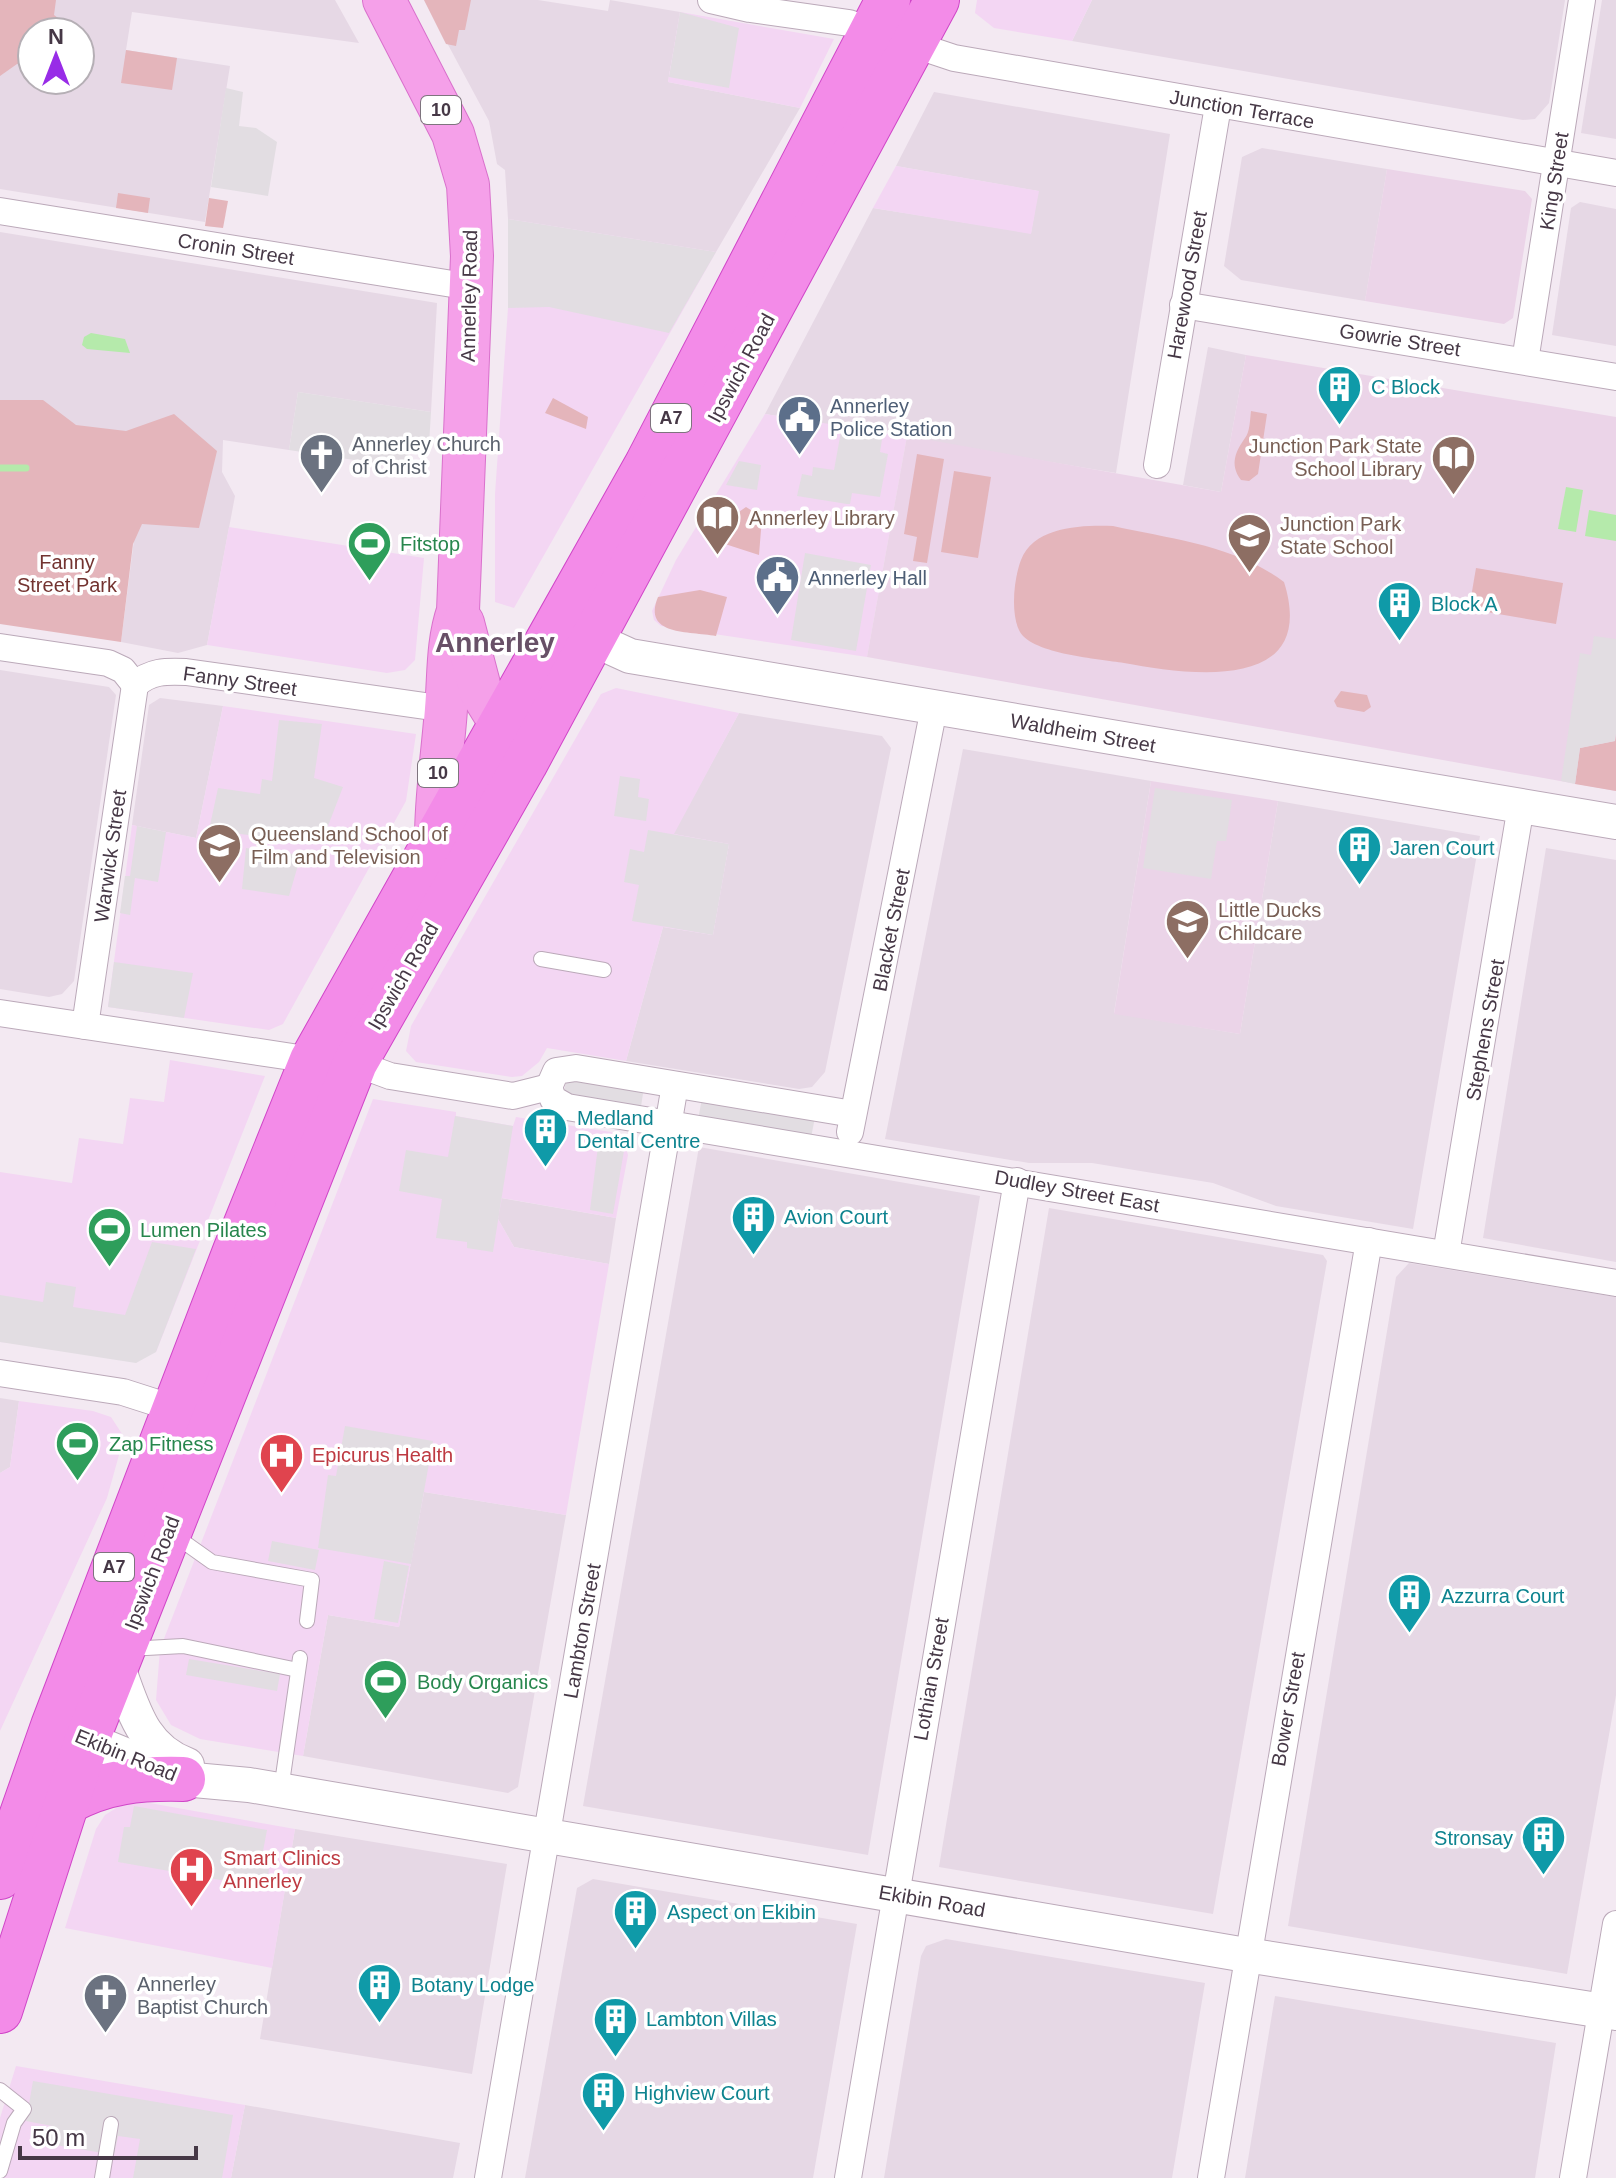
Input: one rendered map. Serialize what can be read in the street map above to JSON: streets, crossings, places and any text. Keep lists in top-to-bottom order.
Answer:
{
  "streets": {
    "highway": ["Ipswich Road", "A7"],
    "main road": ["10", "Annerley Road"],
    "street": [
      "Junction Terrace",
      "King Street",
      "Cronin Street",
      "Harewood Street",
      "Gowrie Street",
      "Fanny Street",
      "Waldheim Street",
      "Warwick Street",
      "Blacket Street",
      "Stephens Street",
      "Dudley Street East",
      "Lambton Street",
      "Lothian Street",
      "Bower Street",
      "Ekibin Road"
    ]
  },
  "crossings": [
    ["Junction Terrace", "King Street"],
    ["Junction Terrace", "Harewood Street"],
    ["Junction Terrace", "Ipswich Road"],
    ["King Street", "Gowrie Street"],
    ["Cronin Street", "Annerley Road"],
    ["Harewood Street", "Gowrie Street"],
    ["Annerley Road", "Ipswich Road"],
    ["Annerley Road", "Fanny Street"],
    ["Ipswich Road", "Waldheim Street"],
    ["Ipswich Road", "Ekibin Road"],
    ["Fanny Street", "Warwick Street"],
    ["Waldheim Street", "Blacket Street"],
    ["Waldheim Street", "Stephens Street"],
    ["Blacket Street", "Dudley Street East"],
    ["Stephens Street", "Dudley Street East"],
    ["Dudley Street East", "Lambton Street"],
    ["Dudley Street East", "Lothian Street"],
    ["Dudley Street East", "Bower Street"],
    ["Lambton Street", "Ekibin Road"],
    ["Lothian Street", "Ekibin Road"],
    ["Bower Street", "Ekibin Road"]
  ],
  "districts": ["Annerley"],
  "parks": ["Fanny Street Park"],
  "places": {
    "building": [
      "C Block",
      "Block A",
      "Jaren Court",
      "Medland Dental Centre",
      "Avion Court",
      "Azzurra Court",
      "Stronsay",
      "Aspect on Ekibin",
      "Botany Lodge",
      "Lambton Villas",
      "Highview Court"
    ],
    "public building": ["Annerley Police Station", "Annerley Hall"],
    "church": ["Annerley Church of Christ", "Annerley Baptist Church"],
    "library": ["Junction Park State School Library", "Annerley Library"],
    "school or university": ["Junction Park State School", "Queensland School of Film and Television", "Little Ducks Childcare"],
    "sports": [
      "Fitstop",
      "Lumen Pilates",
      "Zap Fitness",
      "Body Organics"
    ],
    "hospital": ["Epicurus Health", "Smart Clinics Annerley"]
  },
  "scale_bar": "50 m",
  "north": "top"
}
